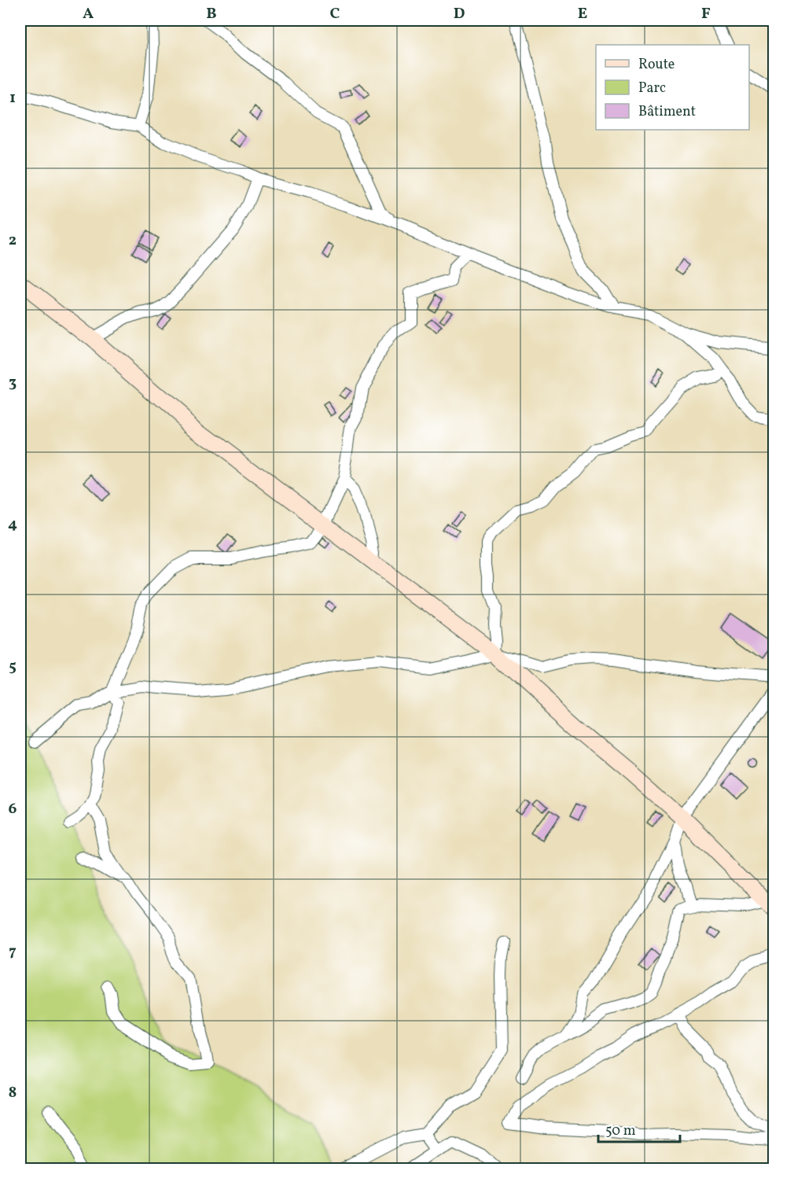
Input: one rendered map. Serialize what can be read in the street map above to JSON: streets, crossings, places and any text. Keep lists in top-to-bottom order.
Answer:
{
  "legend": ["Route", "Parc", "Bâtiment"],
  "scale_bar": "50 m",
  "grid": {
    "columns": [
      "A",
      "B",
      "C",
      "D",
      "E",
      "F"
    ],
    "rows": [
      "1",
      "2",
      "3",
      "4",
      "5",
      "6",
      "7",
      "8"
    ]
  }
}
